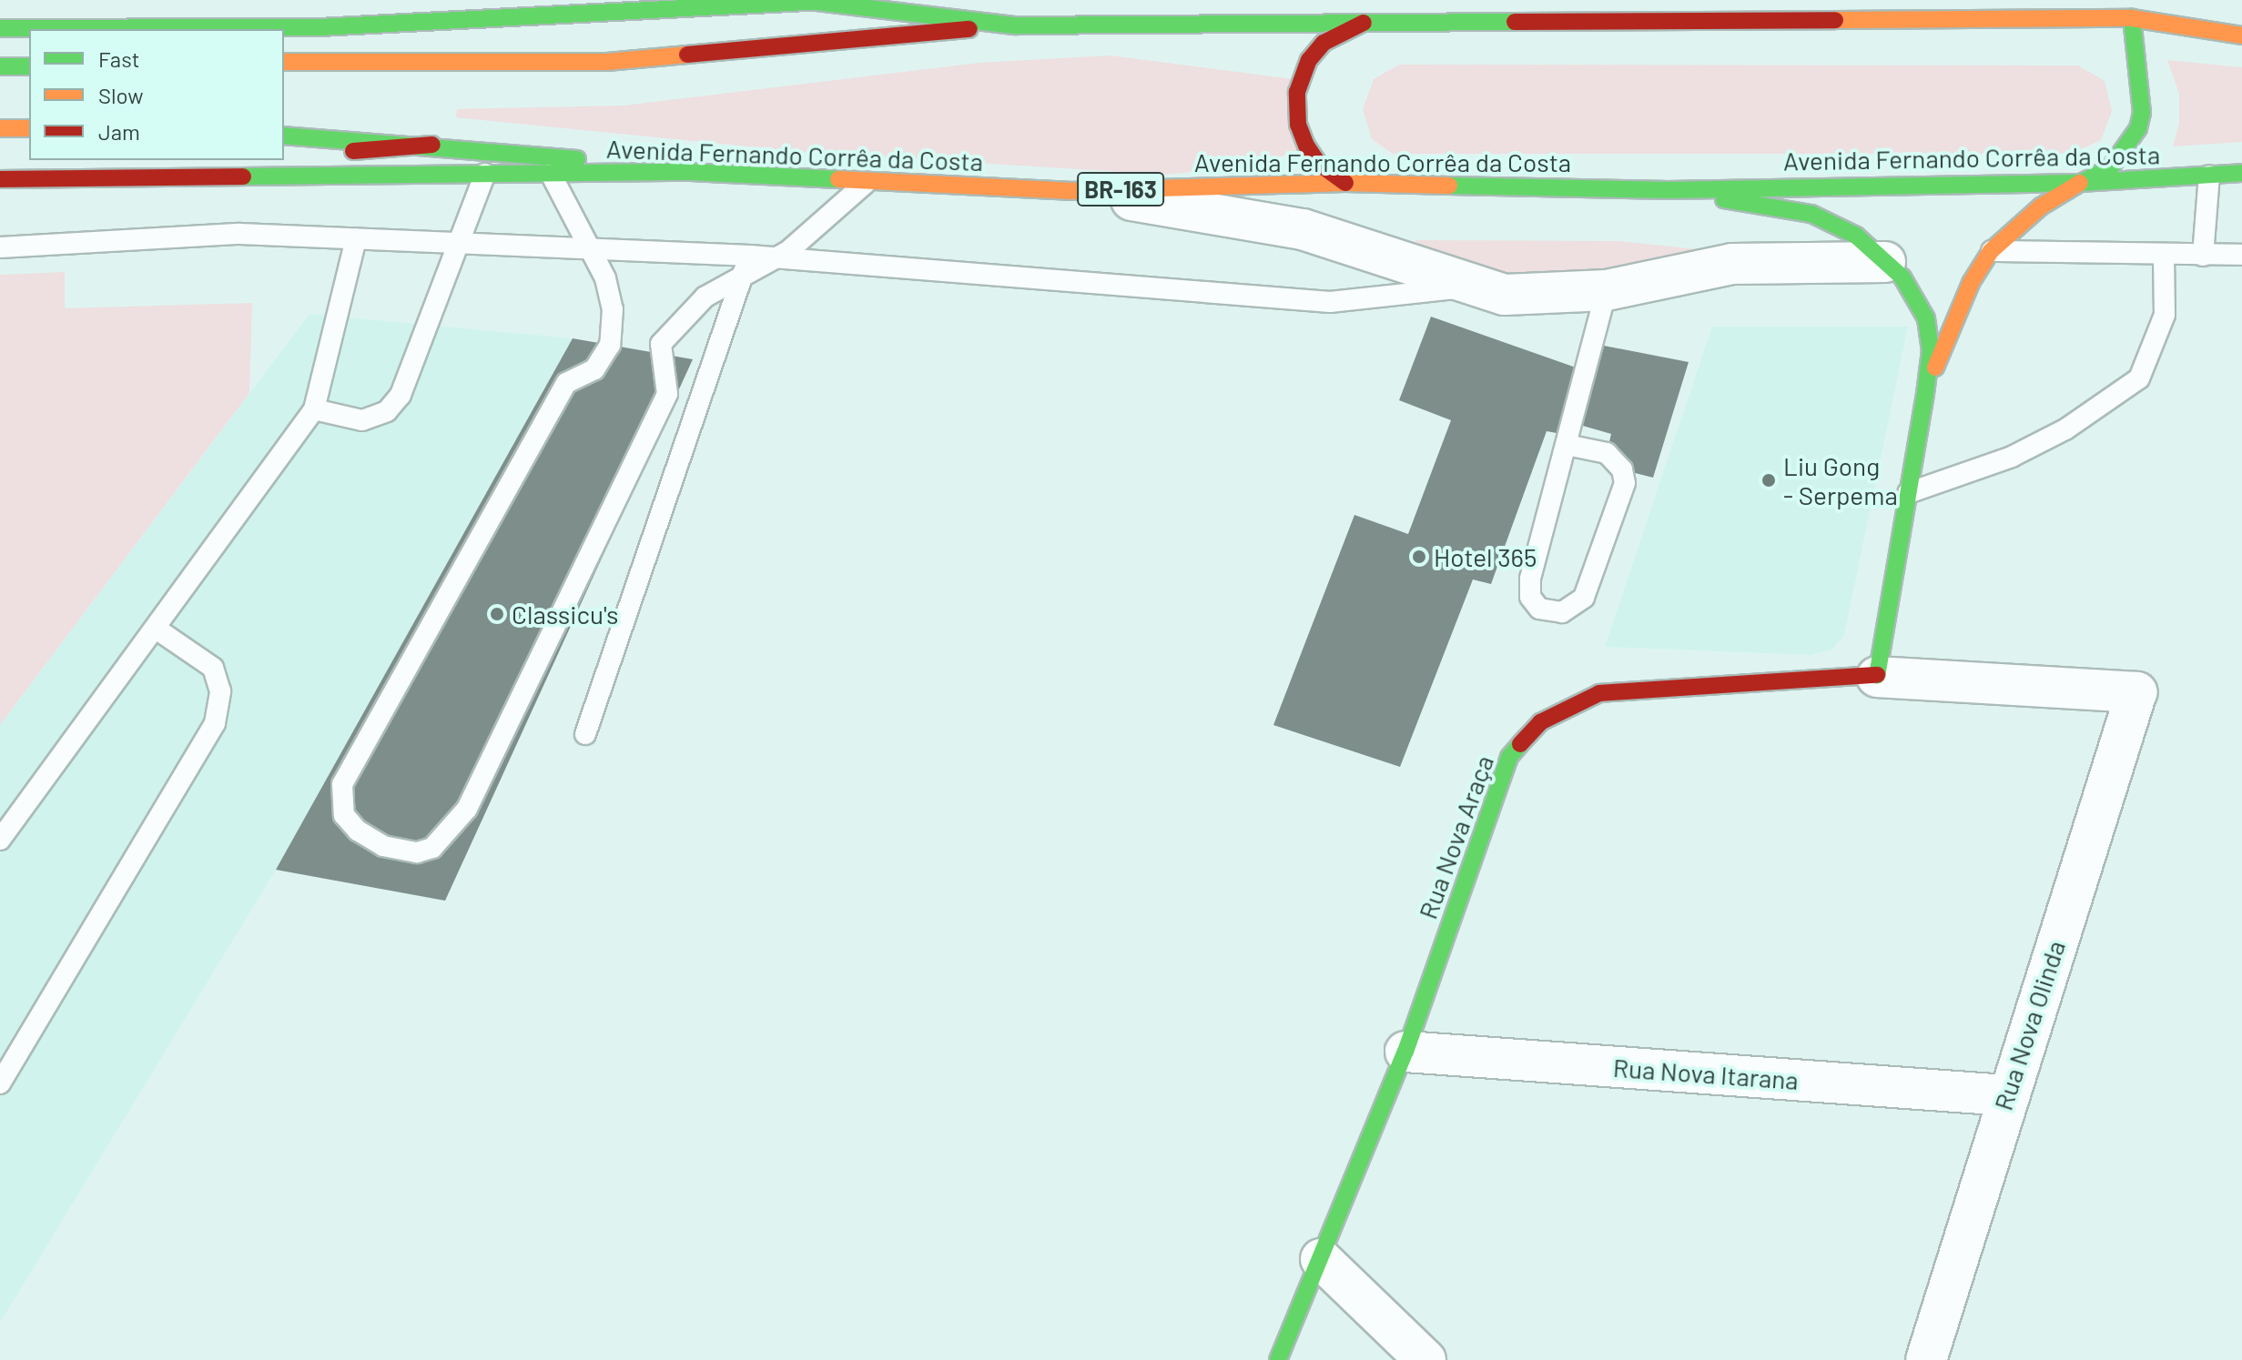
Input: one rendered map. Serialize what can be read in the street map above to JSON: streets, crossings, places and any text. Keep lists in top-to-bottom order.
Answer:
{
  "streets": {
    "main road": ["Avenida Fernando Corrêa da Costa", "BR-163", "Rua Nova Araça"],
    "street": ["Rua Nova Olinda", "Rua Nova Itarana"]
  },
  "crossings": [
    ["Rua Nova Araça", "Rua Nova Olinda"],
    ["Rua Nova Araça", "Rua Nova Itarana"],
    ["Rua Nova Olinda", "Rua Nova Itarana"]
  ],
  "places": ["Liu Gong - Serpema", "Hotel 365", "Classicu's"],
  "legend": ["Fast", "Slow", "Jam"]
}
